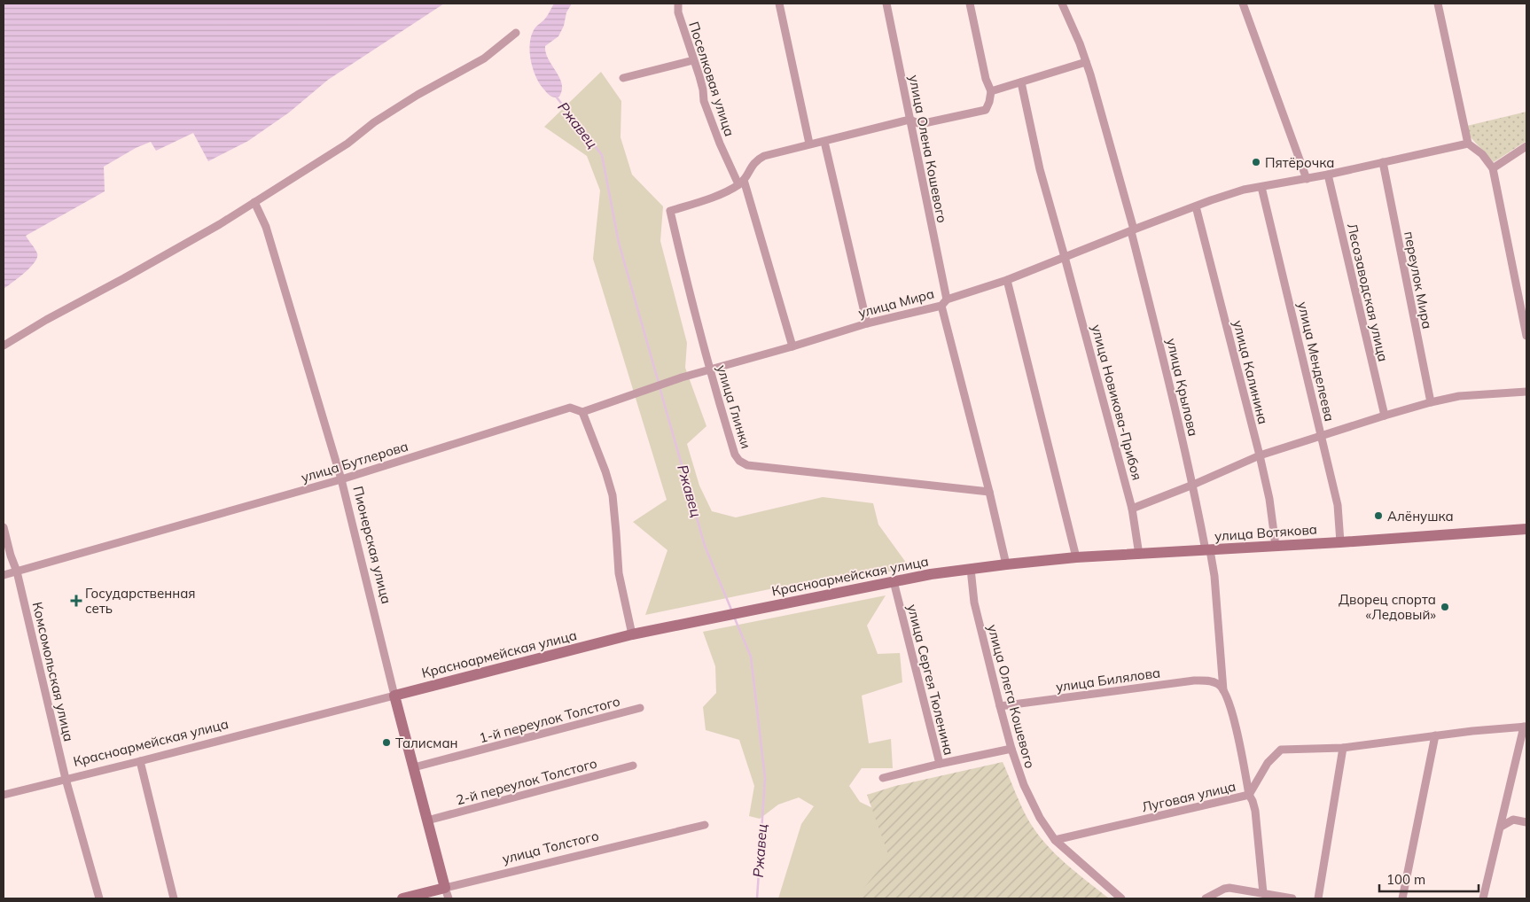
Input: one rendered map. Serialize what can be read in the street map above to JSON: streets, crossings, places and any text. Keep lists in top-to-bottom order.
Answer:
{
  "streets": {
    "street": [
      "Поселковая улица",
      "улица Олена Кошевого",
      "переулок Мира",
      "Лесозаводская улица",
      "улица Мира",
      "улица Менделеева",
      "улица Калинина",
      "улица Крылова",
      "улица Новикова-Прибоя",
      "улица Глинки",
      "улица Бутлерова",
      "улица Вотякова",
      "Пионерская улица",
      "Красноармейская улица",
      "Комсомольская улица",
      "улица Сергея Тюленина",
      "улица Билялова",
      "улица Олега Кошевого",
      "1-й переулок Толстого",
      "2-й переулок Толстого",
      "Луговая улица",
      "улица Толстого"
    ]
  },
  "crossings": [
    ["Поселковая улица", "улица Мира"],
    ["Поселковая улица", "улица Глинки"],
    ["улица Олена Кошевого", "улица Мира"],
    ["переулок Мира", "улица Мира"],
    ["Лесозаводская улица", "улица Мира"],
    ["улица Мира", "улица Менделеева"],
    ["улица Мира", "улица Калинина"],
    ["улица Мира", "улица Крылова"],
    ["улица Мира", "улица Новикова-Прибоя"],
    ["улица Мира", "улица Глинки"],
    ["улица Мира", "улица Бутлерова"],
    ["улица Менделеева", "улица Вотякова"],
    ["улица Калинина", "улица Вотякова"],
    ["улица Крылова", "улица Вотякова"],
    ["улица Крылова", "улица Билялова"],
    ["улица Крылова", "Луговая улица"],
    ["улица Новикова-Прибоя", "улица Вотякова"],
    ["улица Глинки", "улица Бутлерова"],
    ["улица Бутлерова", "Пионерская улица"],
    ["улица Бутлерова", "Комсомольская улица"],
    ["улица Вотякова", "Красноармейская улица"],
    ["Пионерская улица", "Красноармейская улица"],
    ["Пионерская улица", "1-й переулок Толстого"],
    ["Пионерская улица", "2-й переулок Толстого"],
    ["Пионерская улица", "улица Толстого"],
    ["Красноармейская улица", "Комсомольская улица"],
    ["Красноармейская улица", "улица Сергея Тюленина"],
    ["Красноармейская улица", "улица Олега Кошевого"],
    ["улица Сергея Тюленина", "улица Олега Кошевого"],
    ["улица Билялова", "улица Олега Кошевого"],
    ["улица Олега Кошевого", "Луговая улица"]
  ],
  "water": ["Ржавец"],
  "places": {
    "other": [
      "Пятёрочка",
      "Алёнушка",
      "Дворец спорта «Ледовый»",
      "Талисман"
    ],
    "health": ["Государственная сеть"]
  },
  "scale_bar": "100 m"
}
